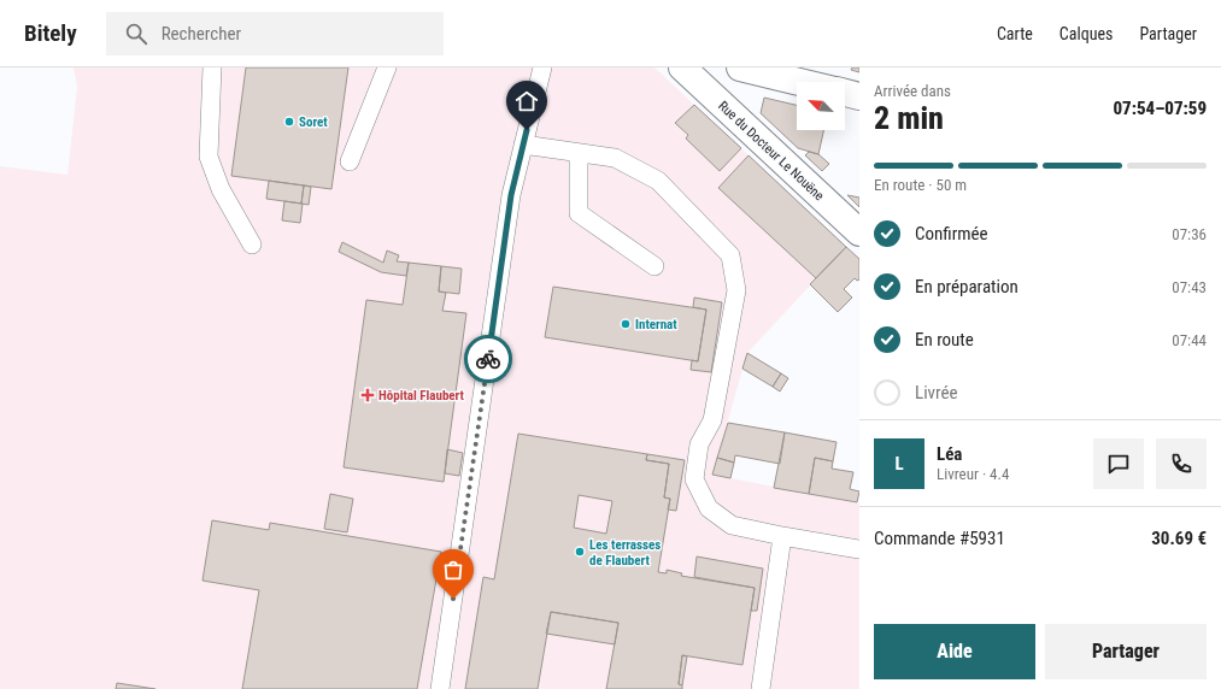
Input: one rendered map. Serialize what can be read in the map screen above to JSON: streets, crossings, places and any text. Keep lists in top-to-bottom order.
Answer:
{
  "streets": {
    "street": ["Rue du Docteur Le Nouëne"]
  },
  "places": {
    "other": ["Soret", "Internat", "Les terrasses de Flaubert"],
    "health": ["Hôpital Flaubert"]
  },
  "north": "top left",
  "page": {
    "header": "Bitely",
    "search": "Rechercher",
    "nav": ["Carte", "Calques", "Partager"],
    "heading": ["2 min", "Arrivée dans", "07:54–07:59"],
    "panel": [
      "Léa",
      "Livreur · 4.4",
      "Commande #5931",
      "30.69 €"
    ],
    "bar": "En route · 50 m",
    "list": [
      ["Confirmée", "07:36"],
      ["En préparation", "07:43"],
      ["En route", "07:44"],
      "Livrée"
    ],
    "round": "L",
    "buttons": ["Aide", "Partager"]
  }
}
